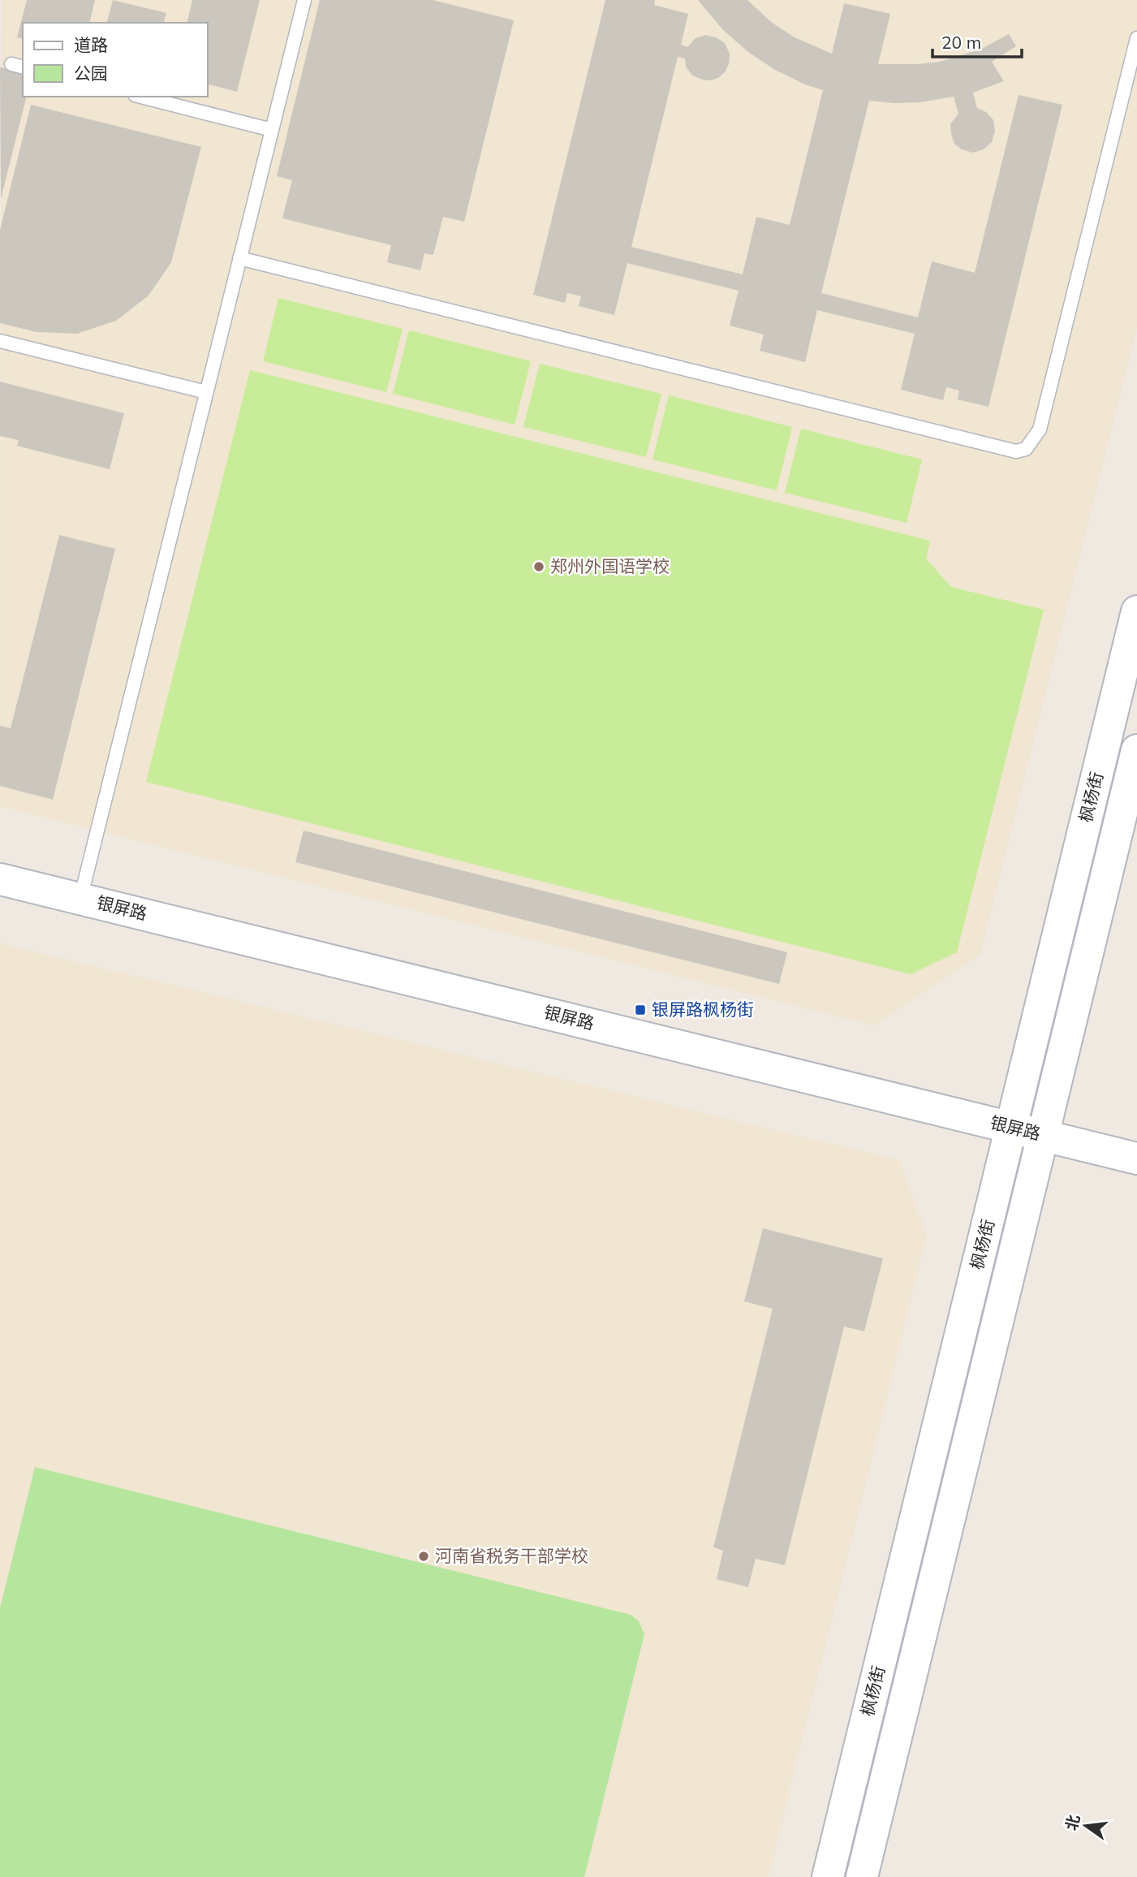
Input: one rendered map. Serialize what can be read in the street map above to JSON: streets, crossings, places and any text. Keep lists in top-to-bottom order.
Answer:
{
  "streets": {
    "street": ["枫杨街", "银屏路"]
  },
  "crossings": [
    ["枫杨街", "银屏路"]
  ],
  "places": {
    "other": ["郑州外国语学校", "河南省税务干部学校"],
    "transit": ["银屏路枫杨街"]
  },
  "legend": ["道路", "公园"],
  "scale_bar": "20 m",
  "north": "left"
}
